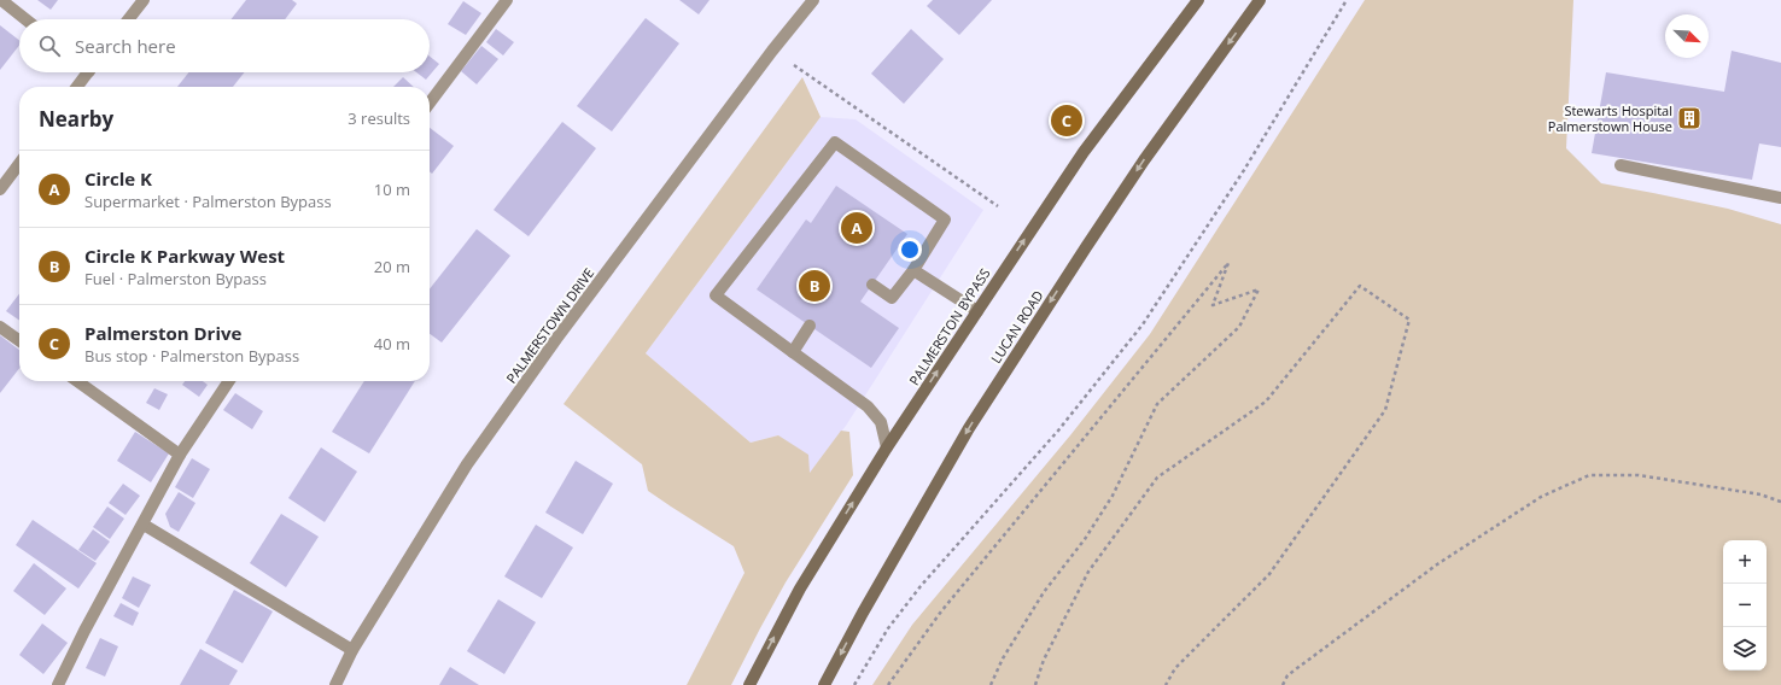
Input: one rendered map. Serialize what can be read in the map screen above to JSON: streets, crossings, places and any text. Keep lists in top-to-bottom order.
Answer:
{
  "streets": {
    "main road": ["PALMERSTON BYPASS", "LUCAN ROAD"],
    "street": ["PALMERSTOWN DRIVE"]
  },
  "one_way": ["PALMERSTON BYPASS", "LUCAN ROAD"],
  "places": {
    "building": ["Stewarts Hospital Palmerstown House"]
  },
  "north": "bottom right",
  "page": {
    "search": "Search here",
    "heading": ["Nearby", "3 results"],
    "pins": ["C", "A", "B"],
    "list": [
      {
        "mark": "A",
        "name": "Circle K",
        "note": "Supermarket · Palmerston Bypass",
        "value": "10 m"
      },
      {
        "mark": "B",
        "name": "Circle K Parkway West",
        "note": "Fuel · Palmerston Bypass",
        "value": "20 m"
      },
      {
        "mark": "C",
        "name": "Palmerston Drive",
        "note": "Bus stop · Palmerston Bypass",
        "value": "40 m"
      }
    ],
    "map_buttons": ["+", "−"]
  }
}
